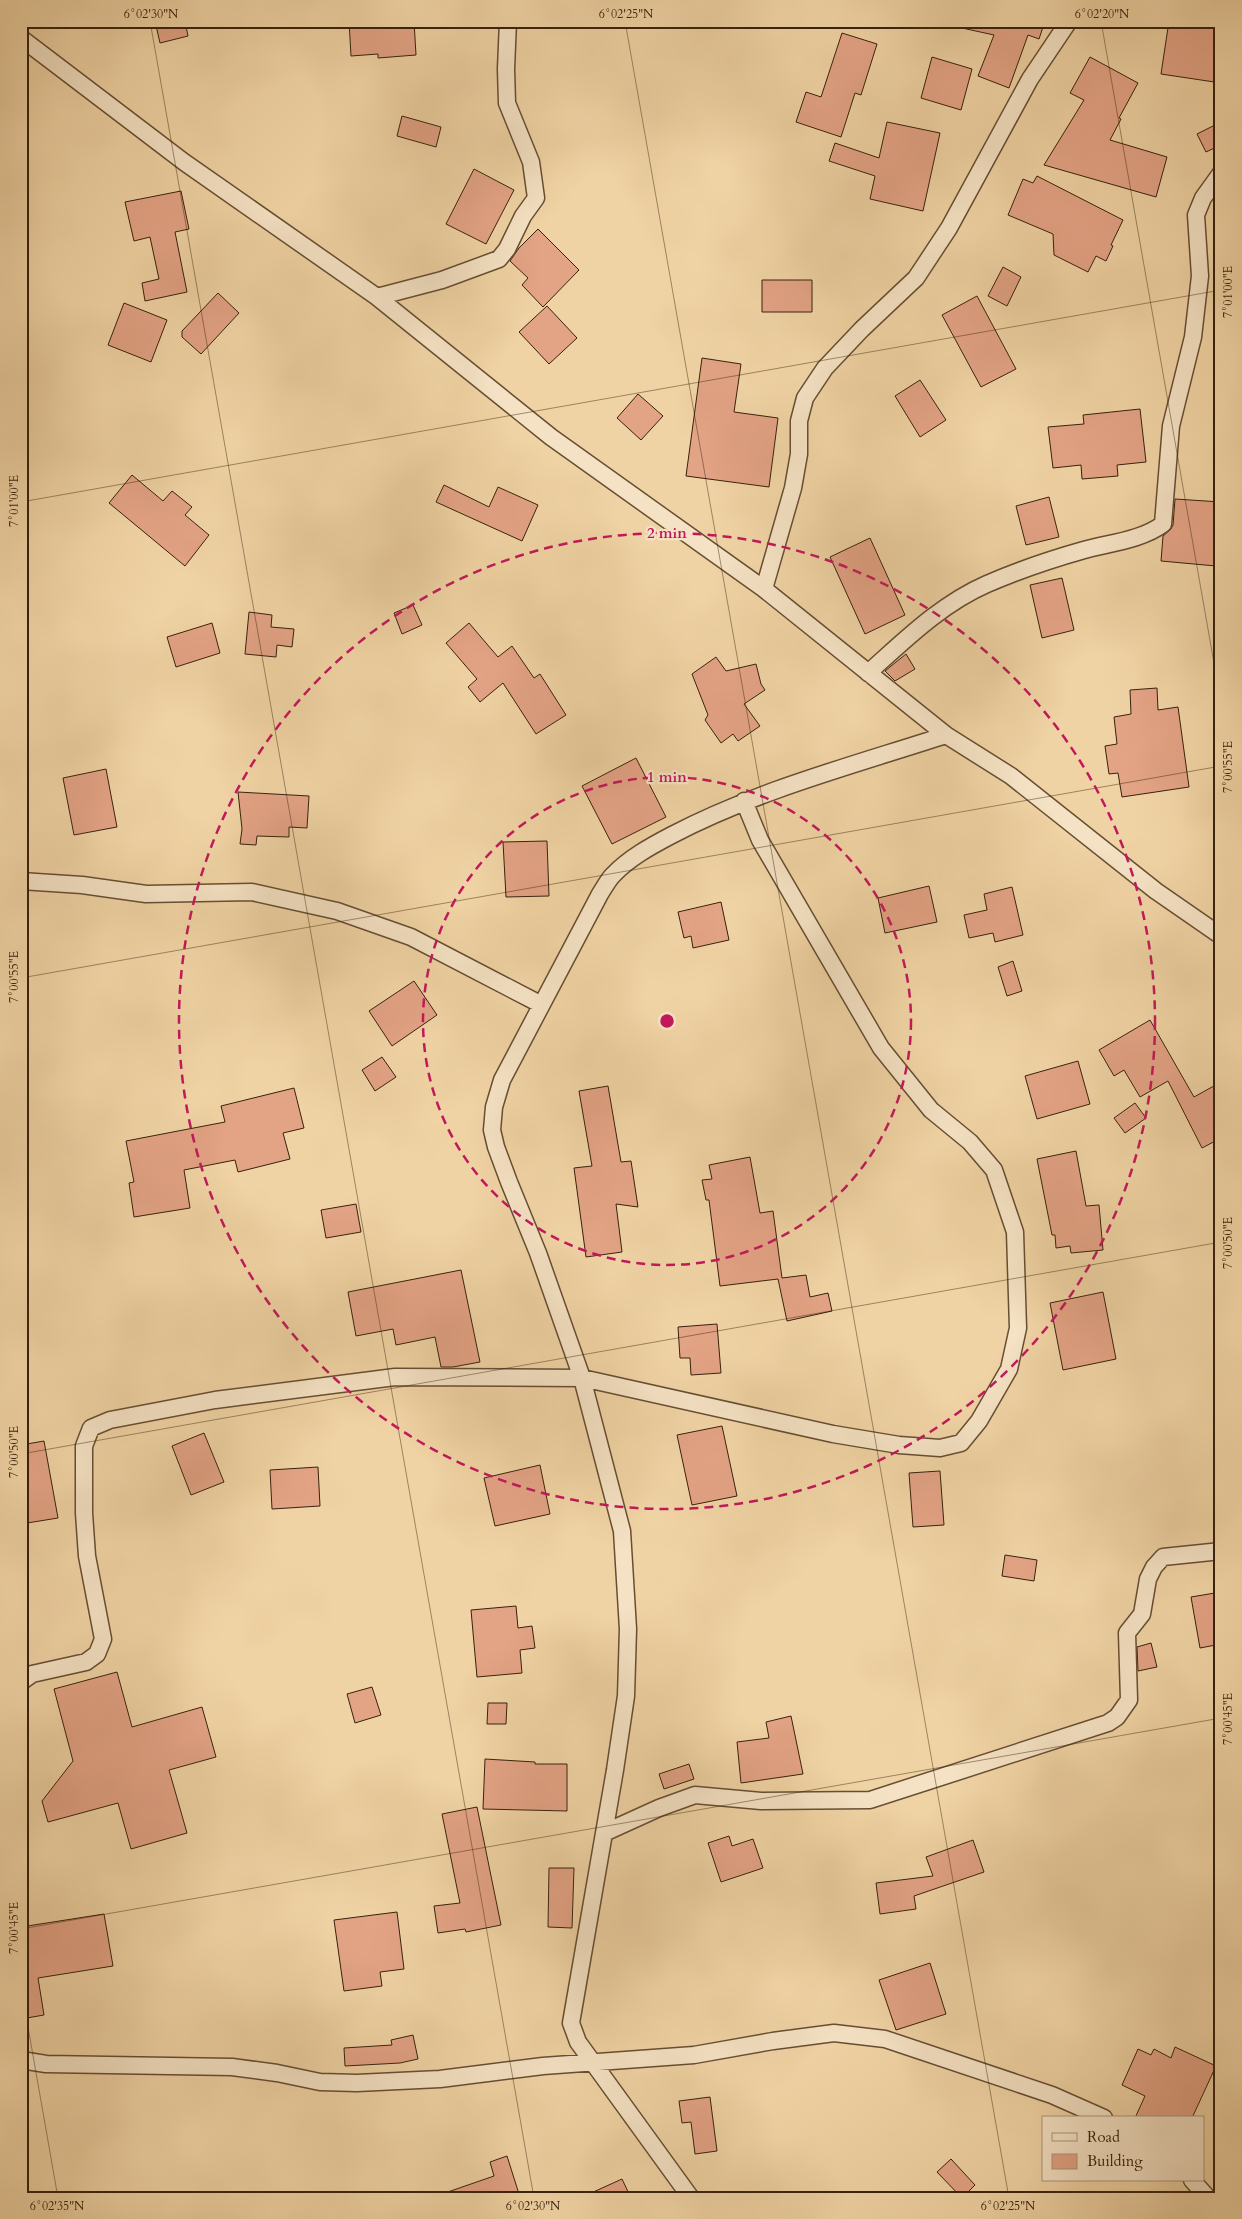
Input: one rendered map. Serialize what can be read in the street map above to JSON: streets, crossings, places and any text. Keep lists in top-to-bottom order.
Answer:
{
  "legend": ["Road", "Building"],
  "coordinates": [
    "6°02'30\"N",
    "6°02'25\"N",
    "6°02'20\"N",
    "7°01'00\"E",
    "7°00'55\"E",
    "7°00'50\"E",
    "7°00'45\"E",
    "6°02'35\"N"
  ],
  "rings": ["2 min", "1 min"]
}
